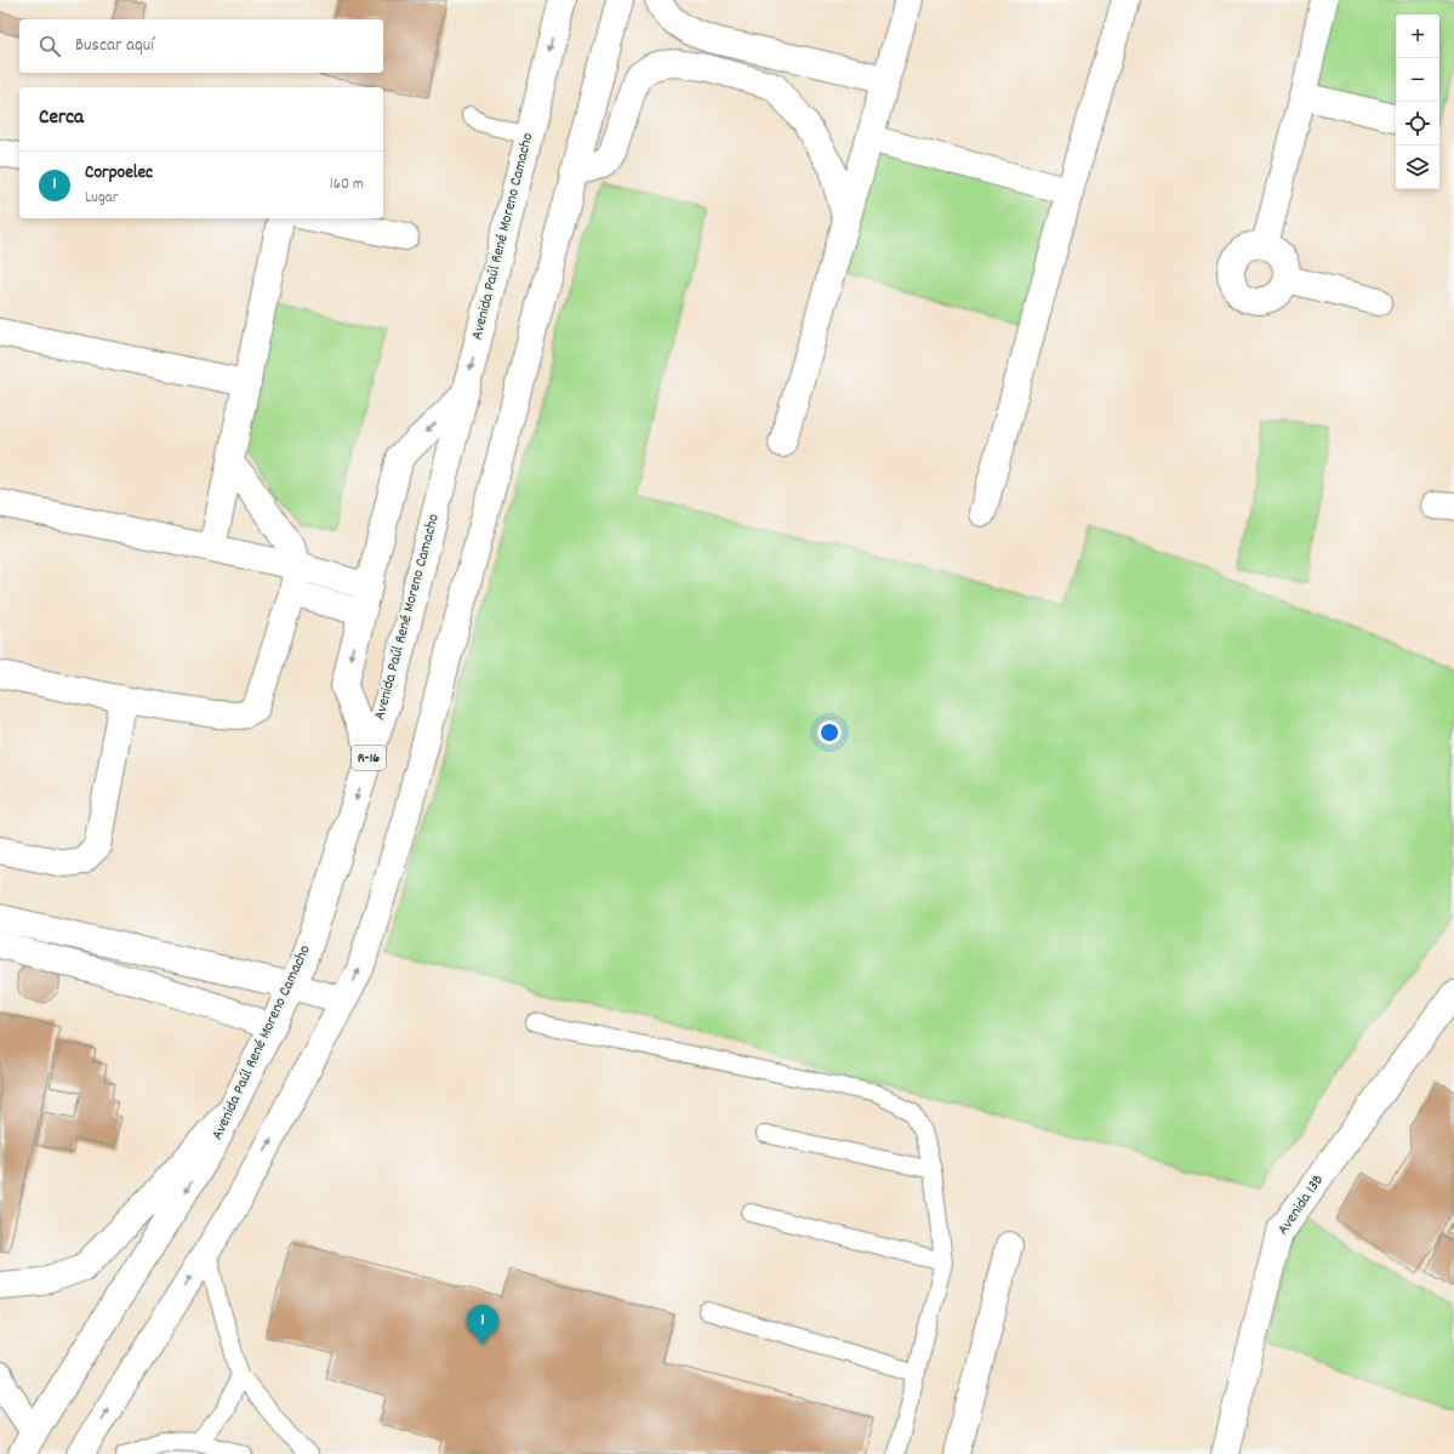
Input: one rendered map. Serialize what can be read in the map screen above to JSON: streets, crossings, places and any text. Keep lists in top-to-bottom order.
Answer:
{
  "streets": {
    "street": ["Avenida Paúl René Moreno Camacho", "R-16", "Avenida 13B"]
  },
  "page": {
    "map_buttons": ["+", "−"],
    "search": "Buscar aquí",
    "heading": "Cerca",
    "list": [
      {
        "mark": "1",
        "name": "Corpoelec",
        "note": "Lugar",
        "value": "160 m"
      }
    ],
    "pins": "1"
  }
}
